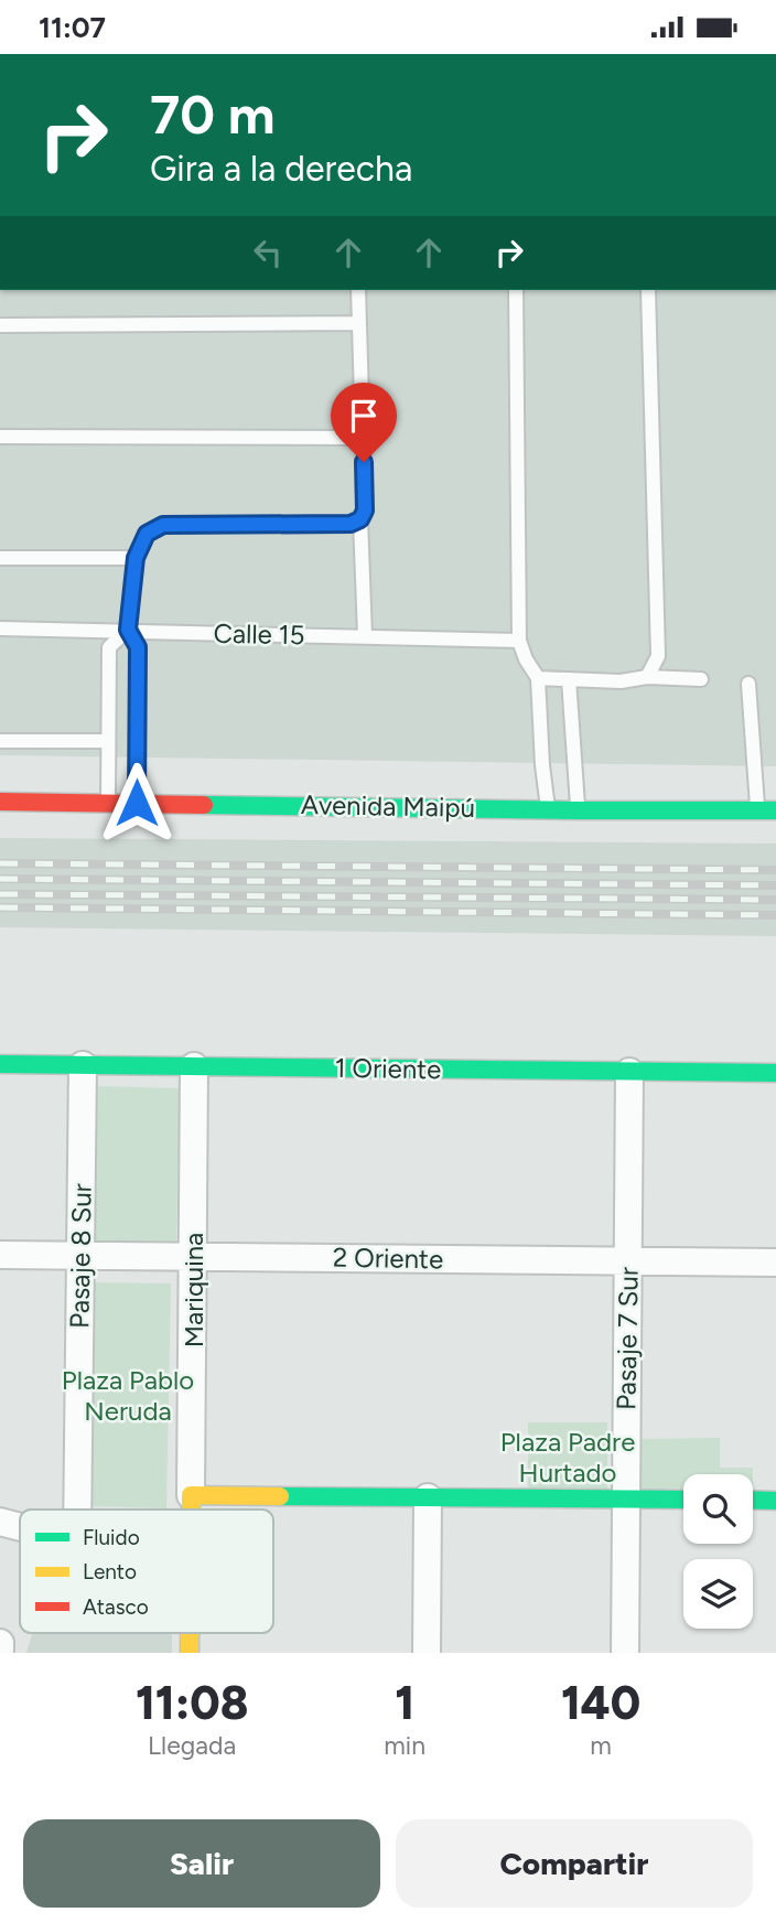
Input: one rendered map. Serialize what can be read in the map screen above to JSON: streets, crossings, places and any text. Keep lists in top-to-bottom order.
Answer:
{
  "streets": {
    "street": [
      "Avenida Maipú",
      "1 Oriente",
      "Pasaje 8 Sur",
      "2 Oriente",
      "Mariquina",
      "Pasaje 7 Sur"
    ],
    "lane": ["Calle 15"]
  },
  "crossings": [
    ["1 Oriente", "Pasaje 8 Sur"],
    ["1 Oriente", "Mariquina"],
    ["1 Oriente", "Pasaje 7 Sur"],
    ["Pasaje 8 Sur", "2 Oriente"],
    ["2 Oriente", "Mariquina"],
    ["2 Oriente", "Pasaje 7 Sur"]
  ],
  "parks": ["Plaza Pablo Neruda", "Plaza Padre Hurtado"],
  "legend": ["Fluido", "Lento", "Atasco"],
  "page": {
    "status": "11:07",
    "turn": ["70 m", "Gira a la derecha"],
    "eta": [
      "11:08",
      "Llegada",
      "1",
      "min",
      "140",
      "m"
    ],
    "buttons": ["Salir", "Compartir"]
  }
}
